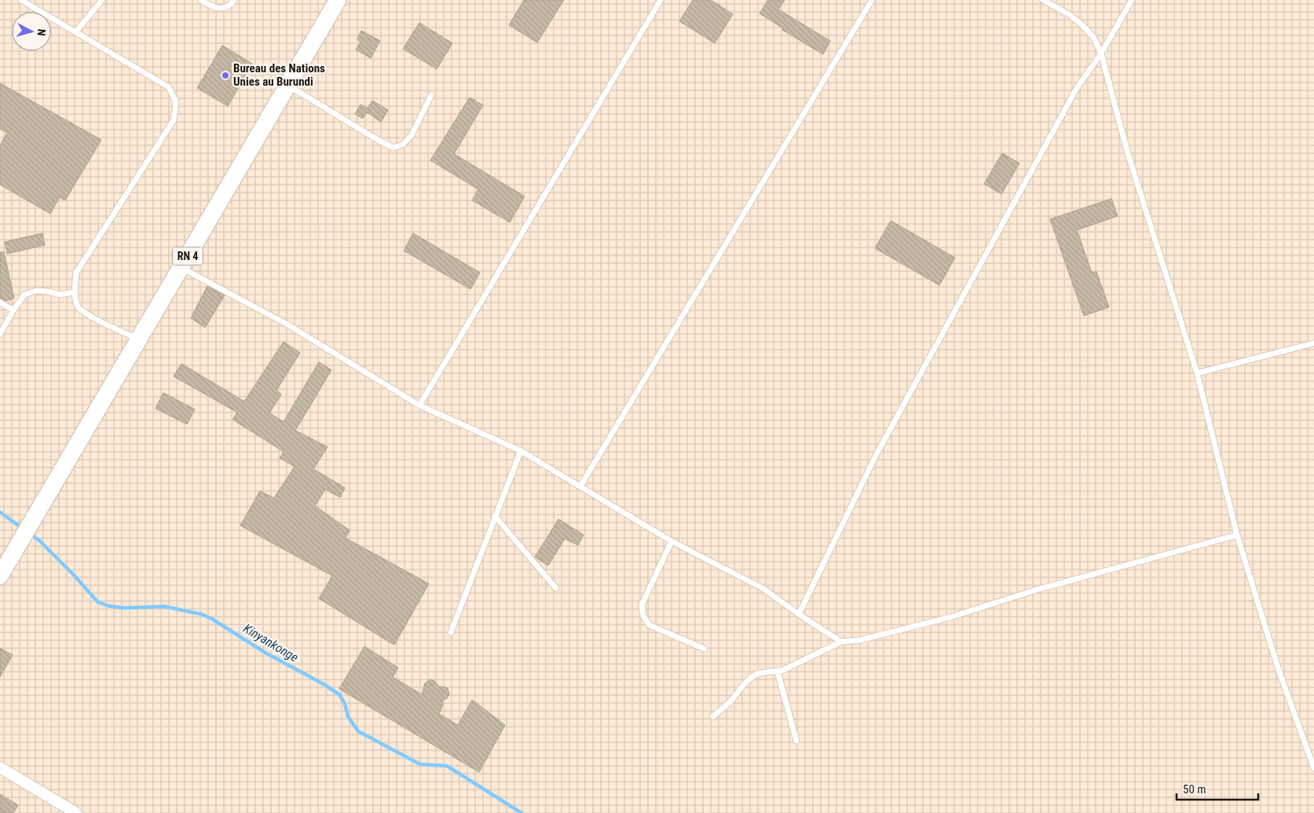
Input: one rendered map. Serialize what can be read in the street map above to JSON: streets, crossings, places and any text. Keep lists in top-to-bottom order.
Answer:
{
  "streets": {
    "main road": ["RN 4"]
  },
  "water": ["Kinyankonge"],
  "places": ["Bureau des Nations Unies au Burundi"],
  "scale_bar": "50 m",
  "north": "right"
}
